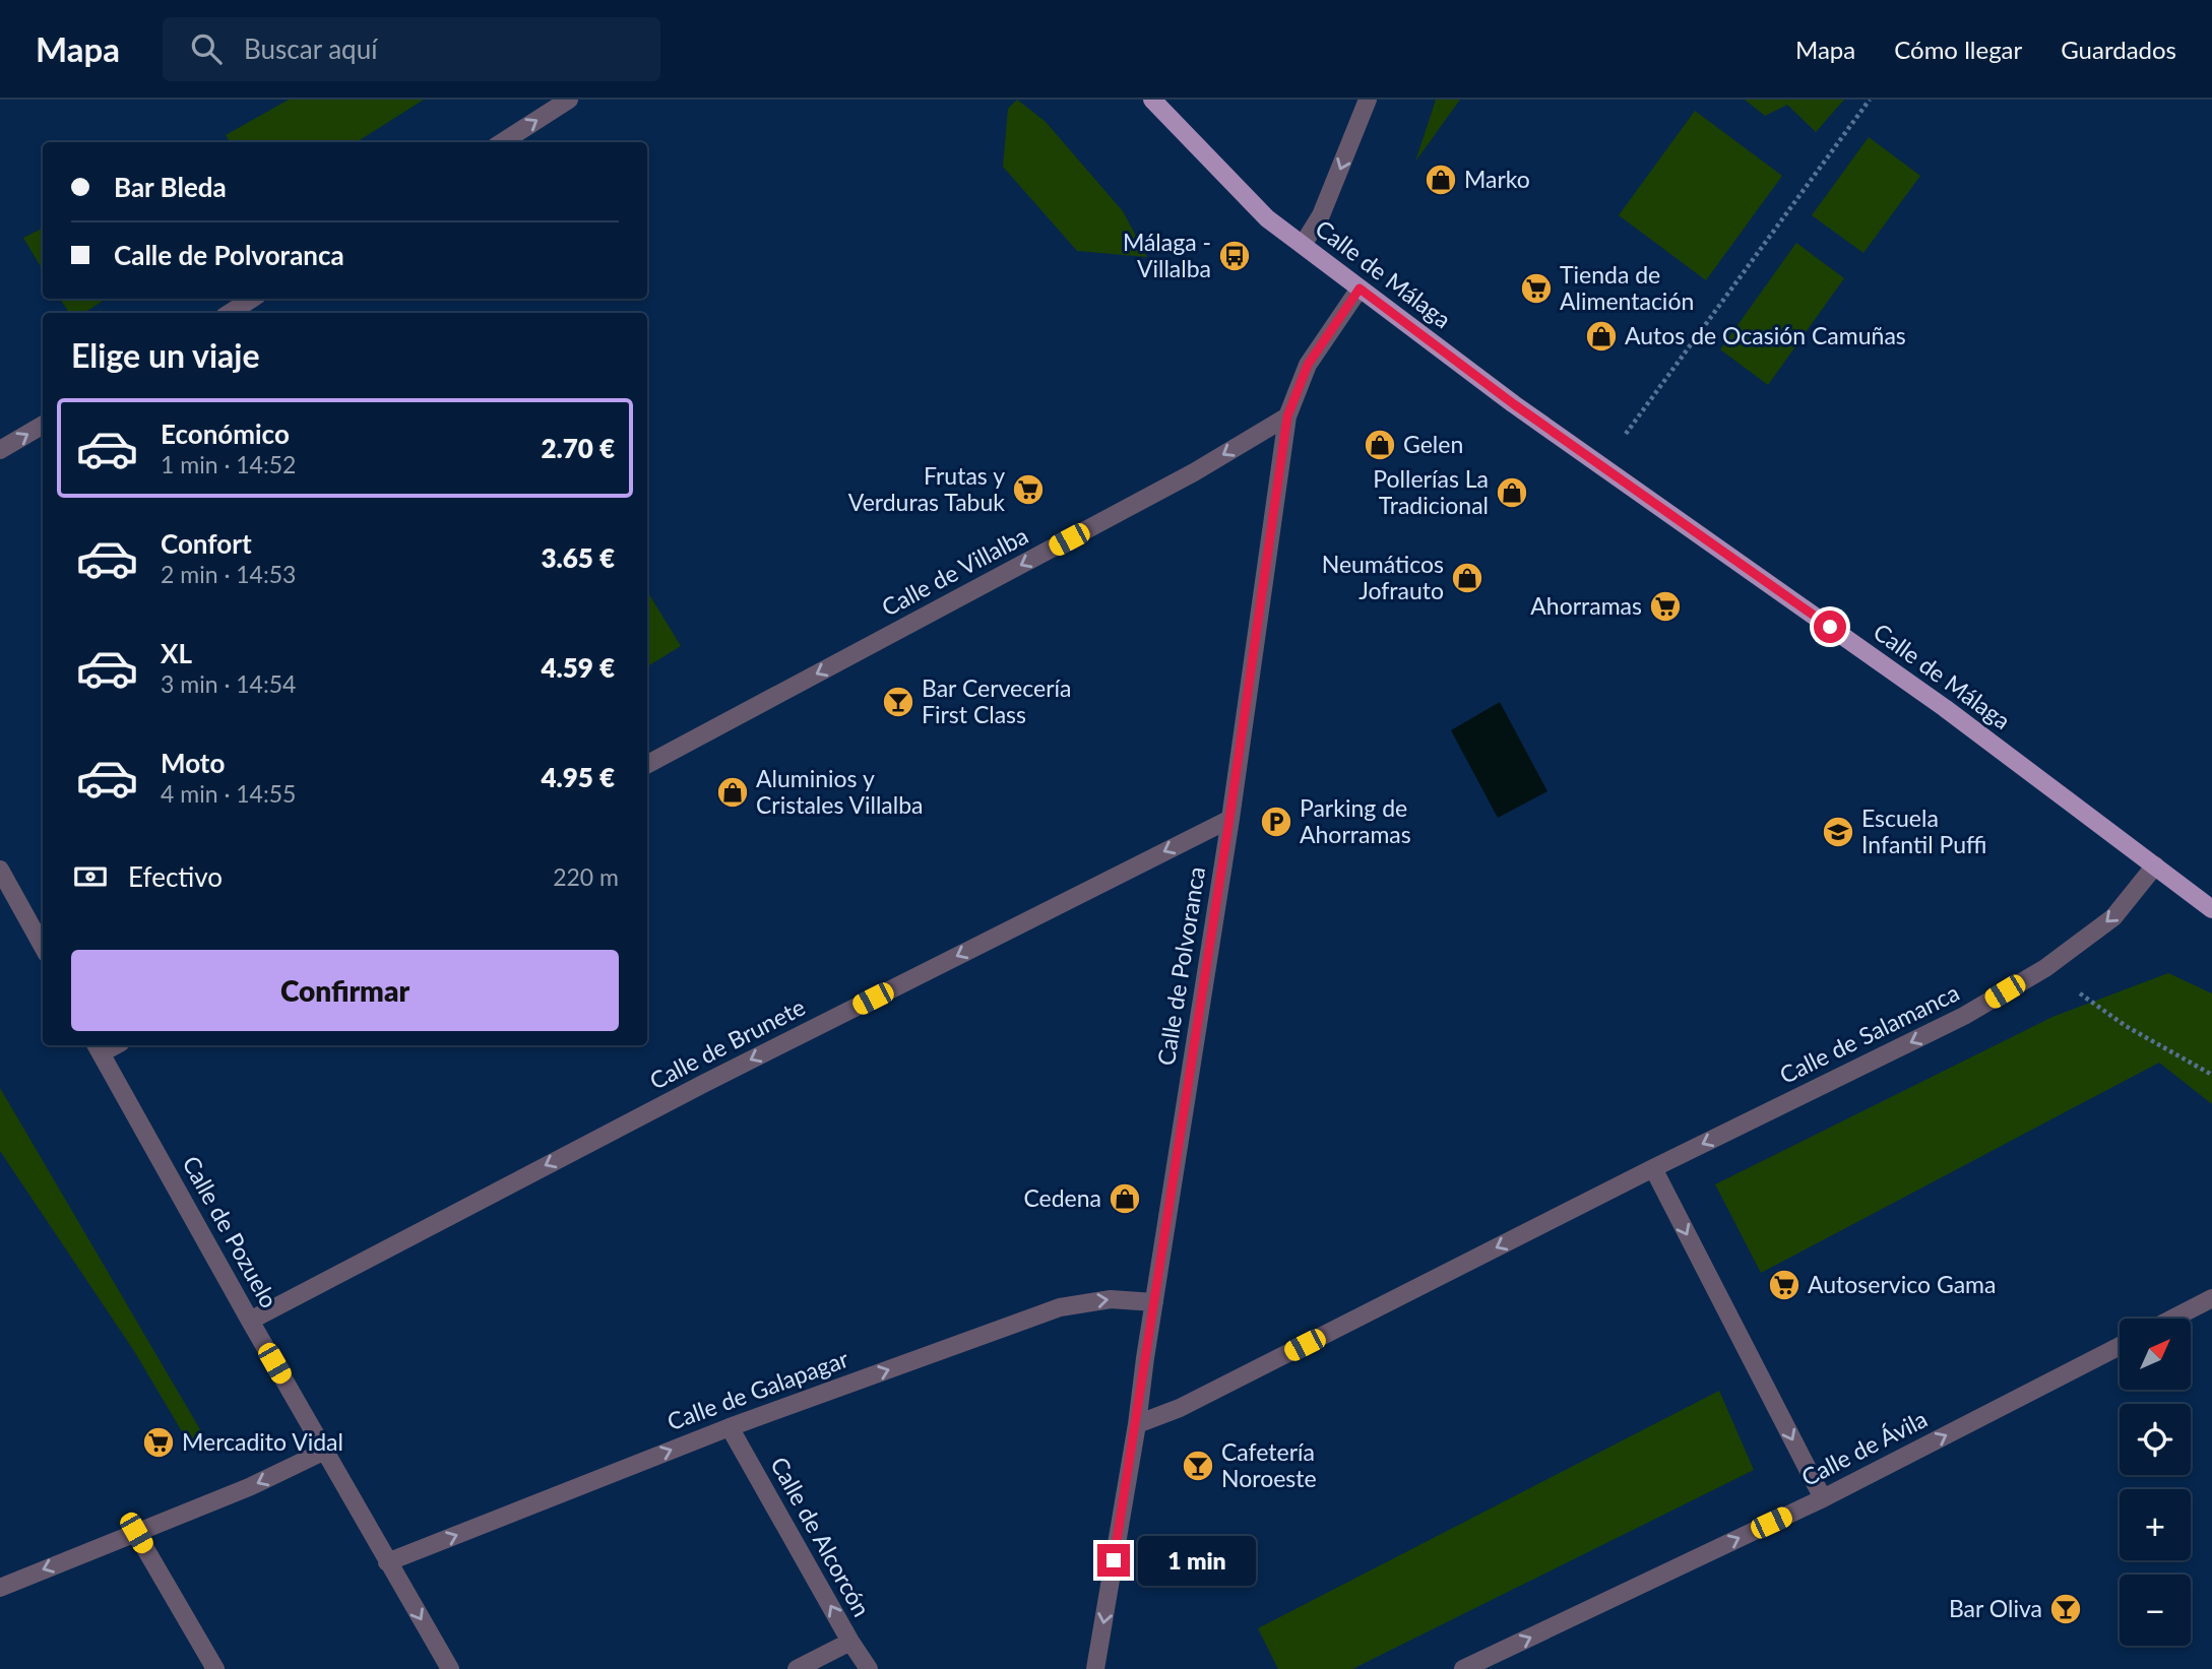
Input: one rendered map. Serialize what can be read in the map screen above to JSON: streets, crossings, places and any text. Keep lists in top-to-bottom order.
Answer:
{
  "streets": {
    "main road": ["Calle de Málaga"],
    "street": [
      "Calle de Villalba",
      "Calle de Polvoranca",
      "Calle de Salamanca",
      "Calle de Brunete",
      "Calle de Pozuelo",
      "Calle de Galapagar",
      "Calle de Ávila",
      "Calle de Alcorcón"
    ]
  },
  "crossings": [
    ["Calle de Málaga", "Calle de Polvoranca"],
    ["Calle de Málaga", "Calle de Salamanca"],
    ["Calle de Villalba", "Calle de Polvoranca"],
    ["Calle de Polvoranca", "Calle de Salamanca"],
    ["Calle de Polvoranca", "Calle de Brunete"],
    ["Calle de Polvoranca", "Calle de Galapagar"],
    ["Calle de Brunete", "Calle de Pozuelo"],
    ["Calle de Pozuelo", "Calle de Galapagar"],
    ["Calle de Galapagar", "Calle de Alcorcón"]
  ],
  "one_way": [
    "Calle de Villalba",
    "Calle de Salamanca",
    "Calle de Brunete",
    "Calle de Galapagar",
    "Calle de Ávila",
    "Calle de Alcorcón"
  ],
  "places": {
    "shop": [
      "Marko",
      "Autos de Ocasión Camuñas",
      "Gelen",
      "Pollerías La Tradicional",
      "Neumáticos Jofrauto",
      "Aluminios y Cristales Villalba",
      "Cedena"
    ],
    "bus stop": ["Málaga - Villalba"],
    "supermarket": [
      "Tienda de Alimentación",
      "Frutas y Verduras Tabuk",
      "Ahorramas",
      "Autoservico Gama",
      "Mercadito Vidal"
    ],
    "bar": ["Bar Cervecería First Class", "Cafetería Noroeste", "Bar Oliva"],
    "parking": ["Parking de Ahorramas"],
    "school or university": ["Escuela Infantil Puffi"]
  },
  "north": "top right",
  "page": {
    "header": "Mapa",
    "search": "Buscar aquí",
    "nav": ["Mapa", "Cómo llegar", "Guardados"],
    "banner": ["Bar Bleda", "Calle de Polvoranca"],
    "heading": "Elige un viaje",
    "list": [
      {
        "name": "Económico",
        "note": "1 min · 14:52",
        "value": "2.70 €"
      },
      {
        "name": "Confort",
        "note": "2 min · 14:53",
        "value": "3.65 €"
      },
      {
        "name": "XL",
        "note": "3 min · 14:54",
        "value": "4.59 €"
      },
      {
        "name": "Moto",
        "note": "4 min · 14:55",
        "value": "4.95 €"
      }
    ],
    "pay": ["Efectivo", "220 m"],
    "buttons": "Confirmar",
    "map_buttons": ["+", "−"],
    "bubble": "1 min"
  }
}
